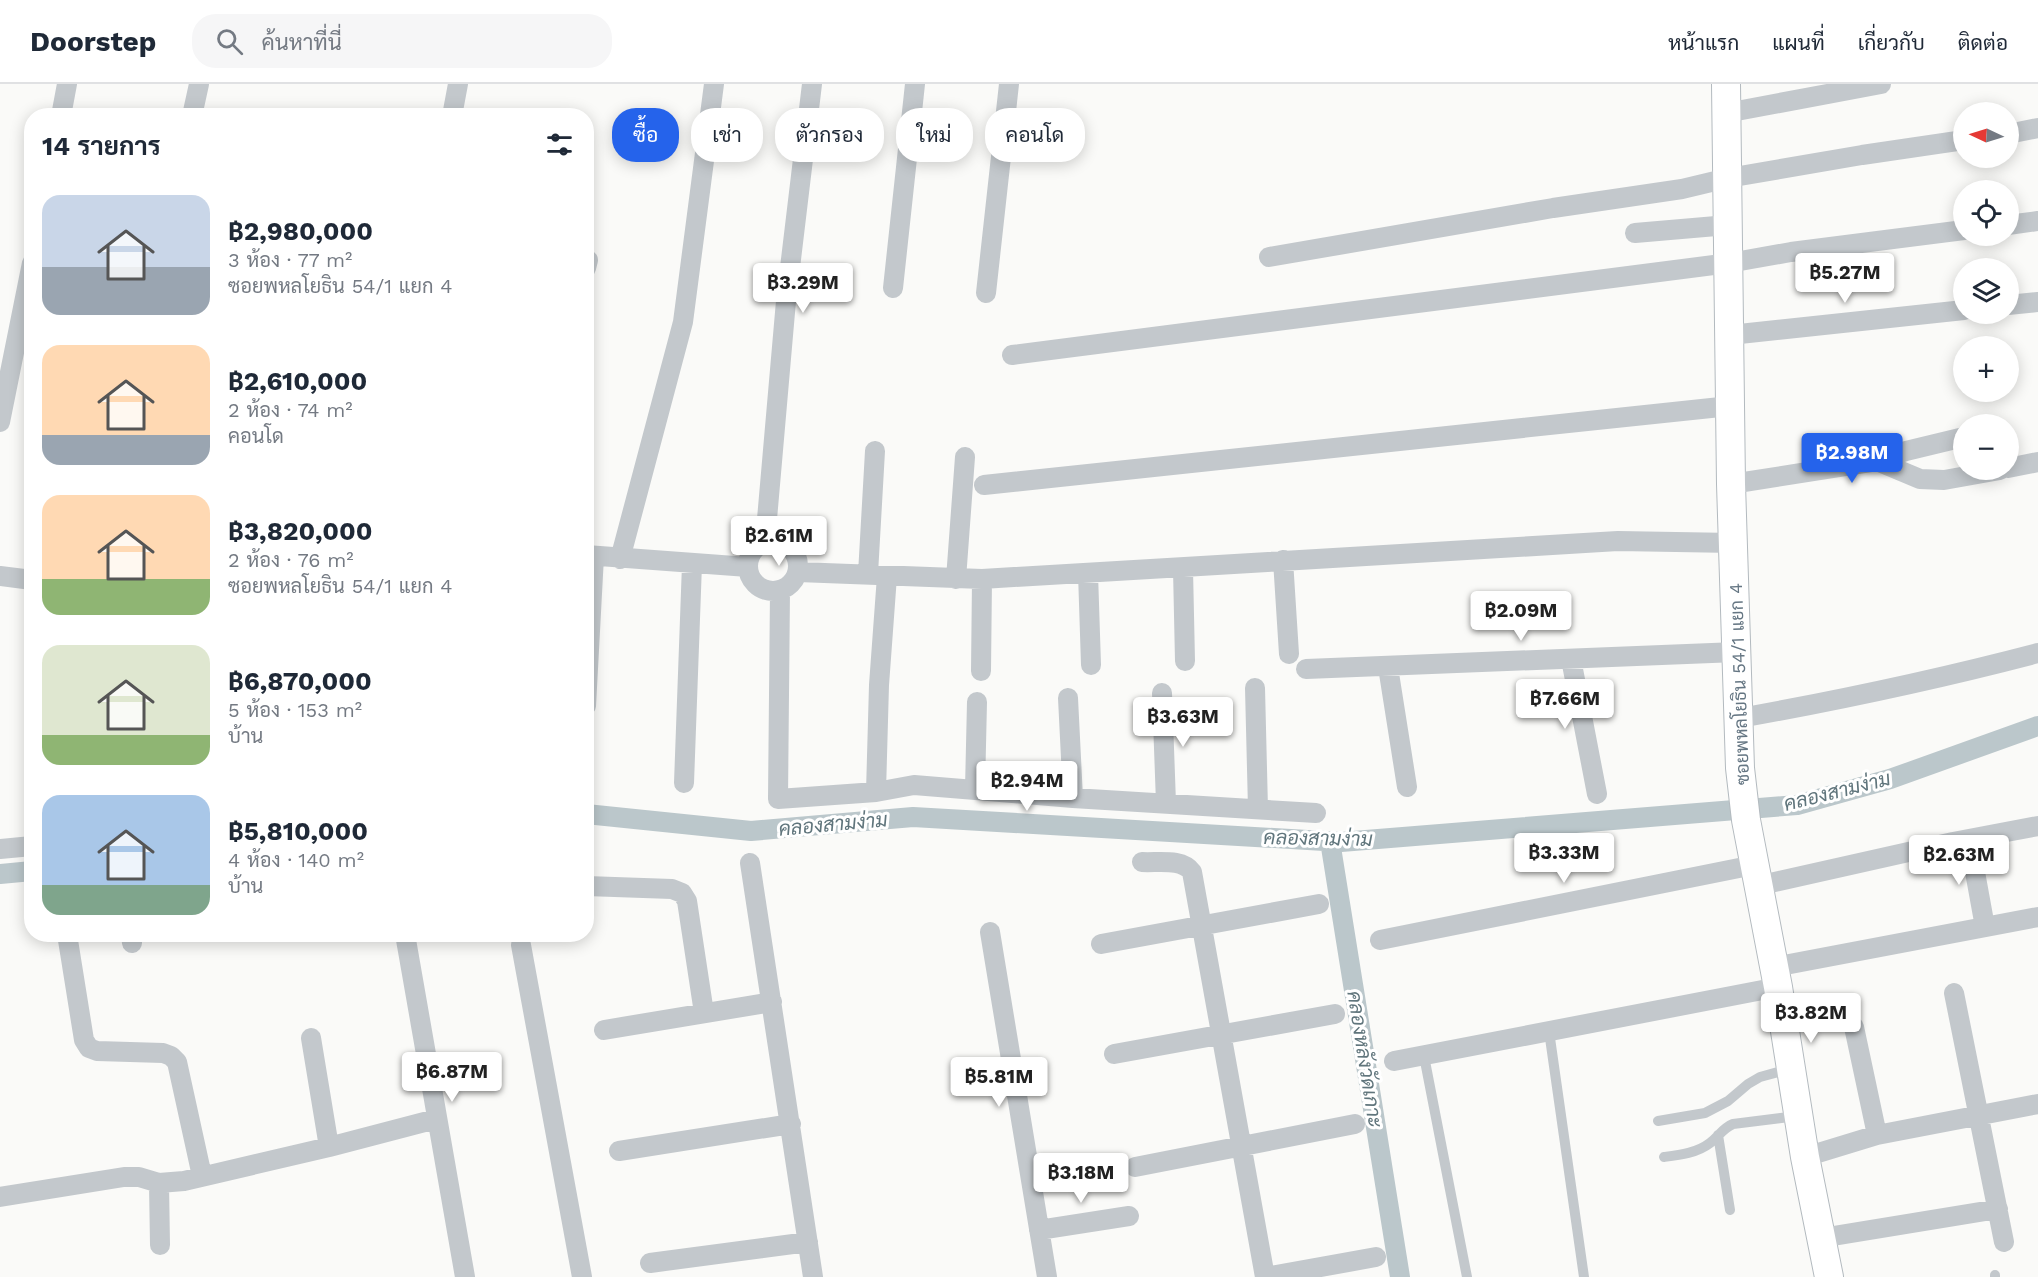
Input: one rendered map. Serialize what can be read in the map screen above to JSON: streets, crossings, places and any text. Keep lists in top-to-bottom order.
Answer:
{
  "streets": {
    "street": ["ซอยพหลโยธิน 54/1 แยก 4"]
  },
  "water": ["คลองสามง่าม", "คลองหลังวัดเกาะ"],
  "north": "left",
  "page": {
    "header": "Doorstep",
    "search": "ค้นหาที่นี่",
    "nav": [
      "หน้าแรก",
      "แผนที่",
      "เกี่ยวกับ",
      "ติดต่อ"
    ],
    "map_buttons": ["+", "−"],
    "chip": [
      "ซื้อ",
      "เช่า",
      "ตัวกรอง",
      "ใหม่",
      "คอนโด"
    ],
    "heading": "14 รายการ",
    "list": [
      {
        "name": "฿2,980,000",
        "note": "3 ห้อง · 77 m² · ซอยพหลโยธิน 54/1 แยก 4"
      },
      {
        "name": "฿2,610,000",
        "note": "2 ห้อง · 74 m² · คอนโด"
      },
      {
        "name": "฿3,820,000",
        "note": "2 ห้อง · 76 m² · ซอยพหลโยธิน 54/1 แยก 4"
      },
      {
        "name": "฿6,870,000",
        "note": "5 ห้อง · 153 m² · บ้าน"
      },
      {
        "name": "฿5,810,000",
        "note": "4 ห้อง · 140 m² · บ้าน"
      }
    ],
    "price": [
      "฿5.27M",
      "฿3.29M",
      "฿2.98M",
      "฿2.61M",
      "฿2.09M",
      "฿7.66M",
      "฿3.63M",
      "฿2.94M",
      "฿3.33M",
      "฿2.63M",
      "฿3.82M",
      "฿6.87M",
      "฿5.81M",
      "฿3.18M"
    ]
  }
}
